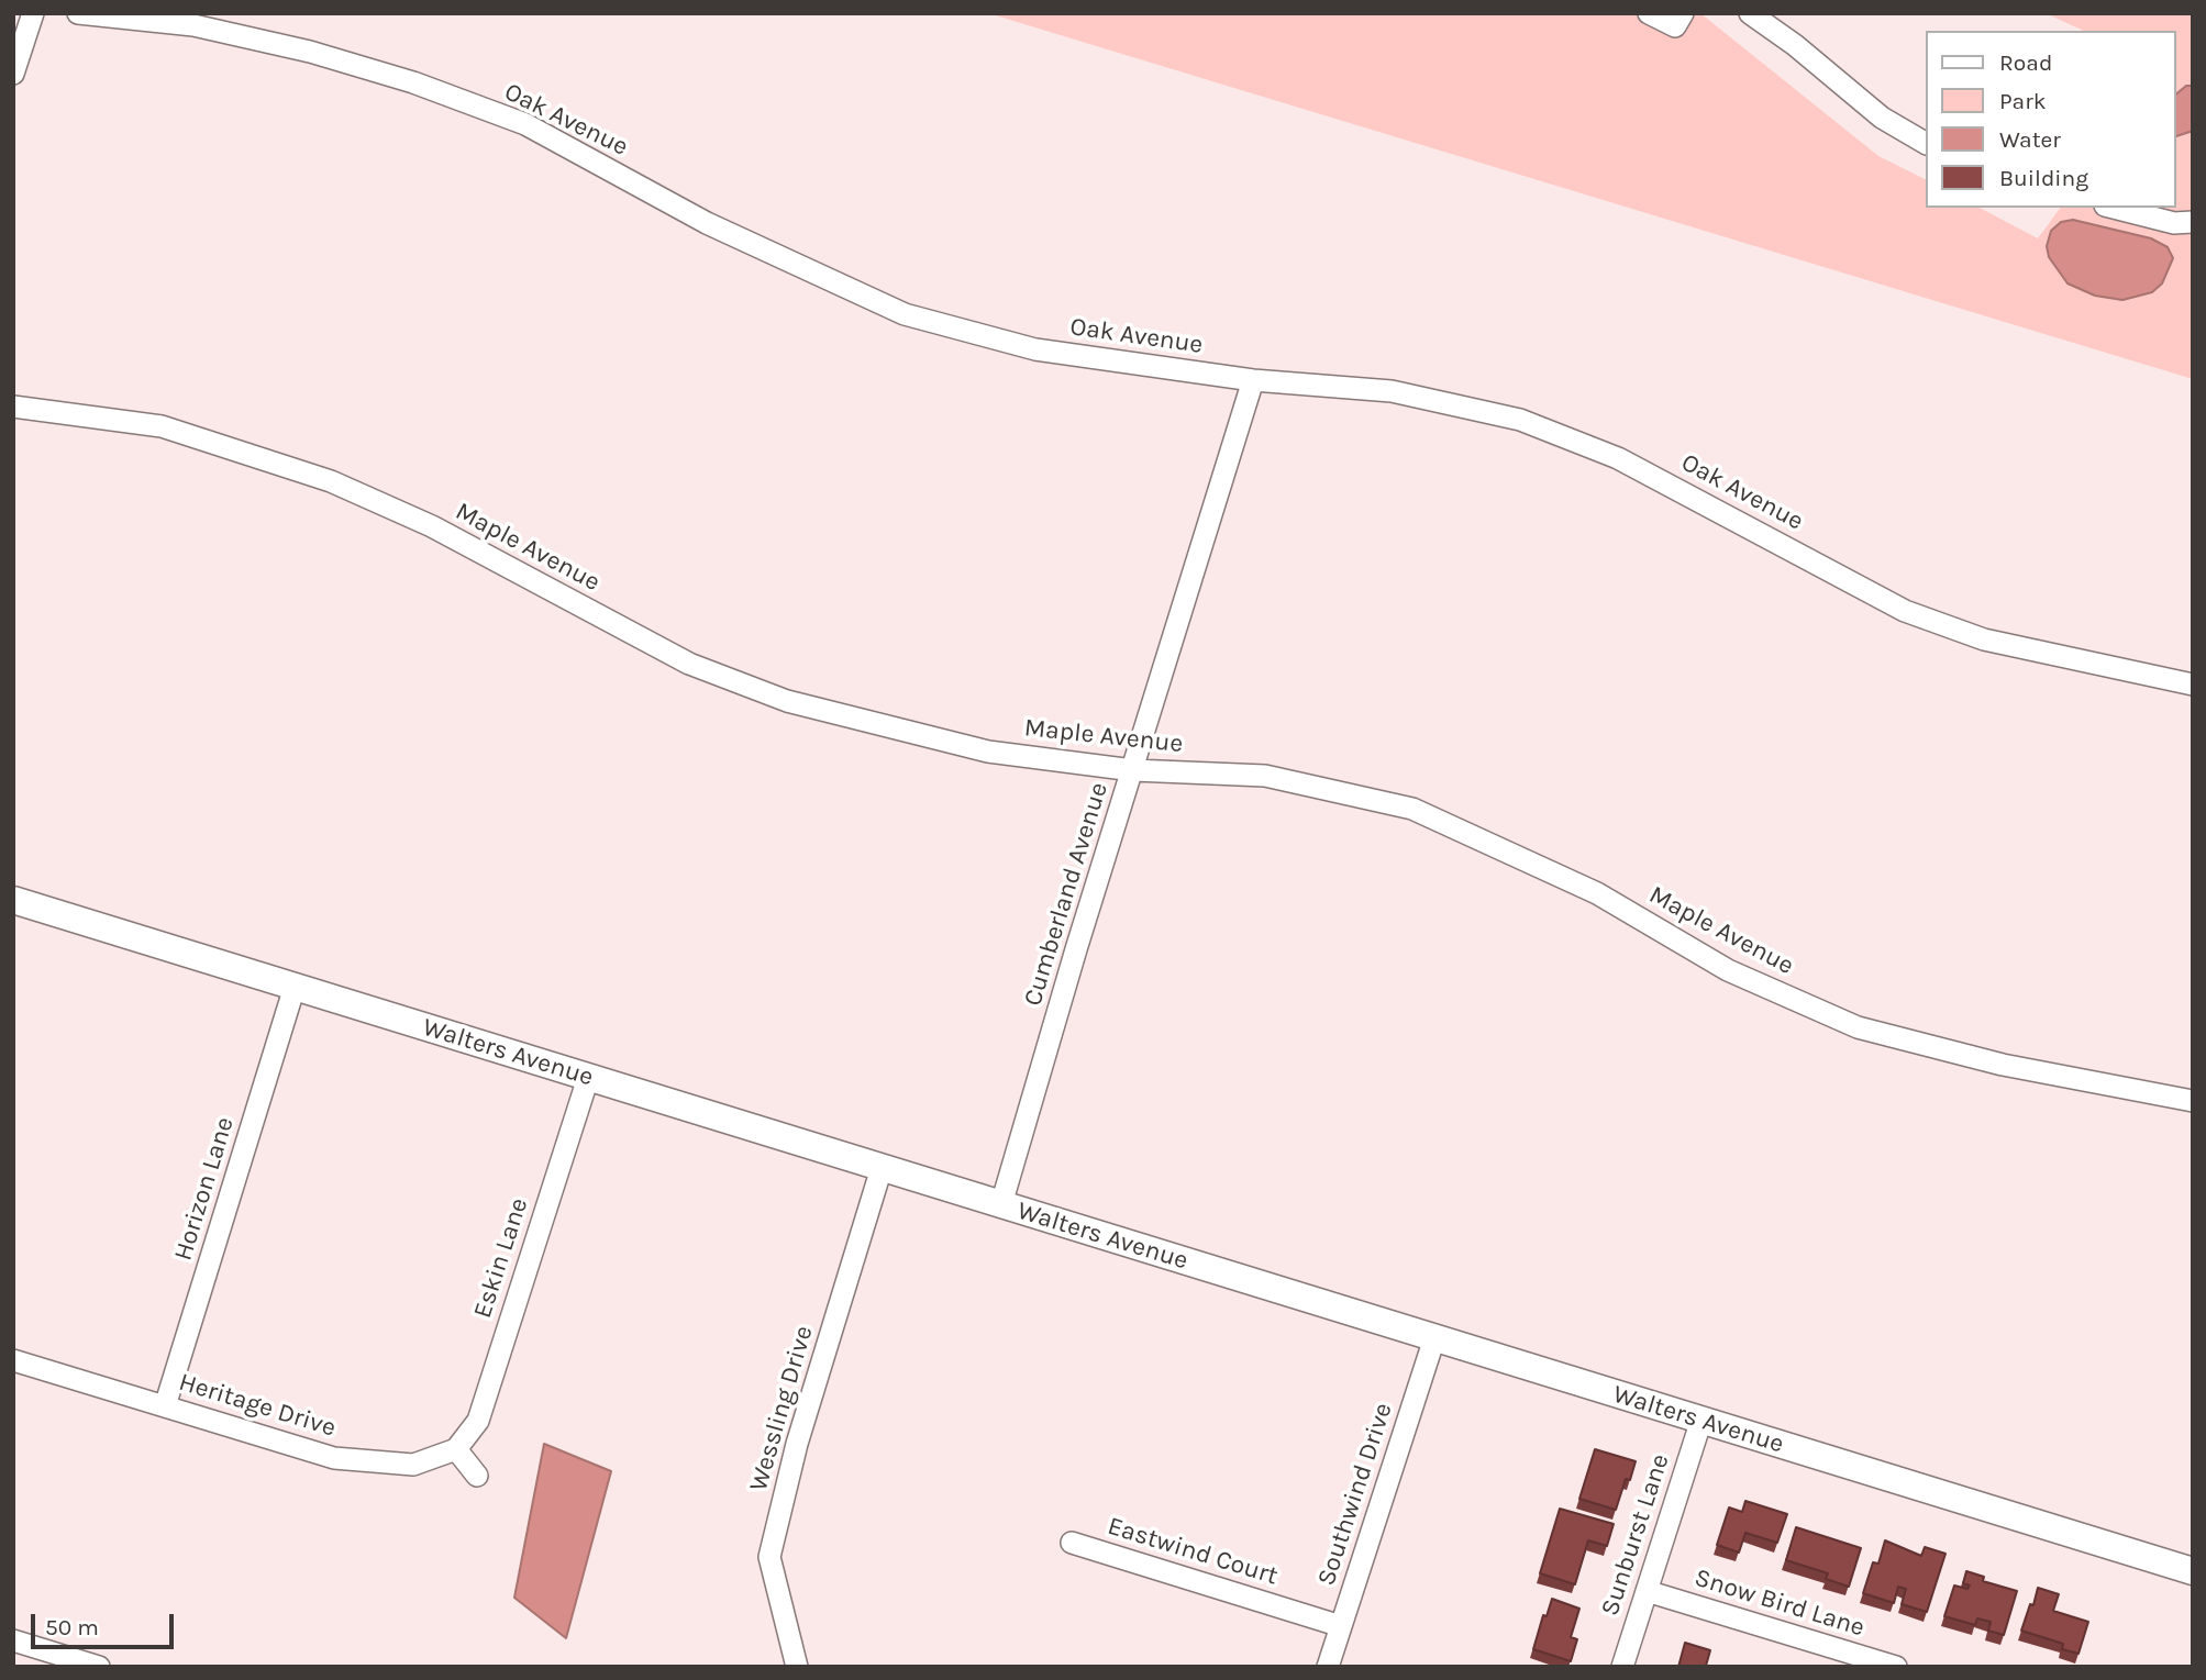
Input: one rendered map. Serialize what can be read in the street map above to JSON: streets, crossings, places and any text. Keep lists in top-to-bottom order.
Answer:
{
  "streets": {
    "main road": ["Walters Avenue"],
    "street": [
      "Oak Avenue",
      "Maple Avenue",
      "Cumberland Avenue",
      "Horizon Lane",
      "Eskin Lane",
      "Heritage Drive",
      "Wessling Drive",
      "Southwind Drive",
      "Sunburst Lane",
      "Eastwind Court",
      "Snow Bird Lane"
    ]
  },
  "crossings": [
    ["Oak Avenue", "Cumberland Avenue"],
    ["Maple Avenue", "Cumberland Avenue"],
    ["Cumberland Avenue", "Walters Avenue"],
    ["Walters Avenue", "Horizon Lane"],
    ["Walters Avenue", "Eskin Lane"],
    ["Walters Avenue", "Wessling Drive"],
    ["Walters Avenue", "Southwind Drive"],
    ["Walters Avenue", "Sunburst Lane"],
    ["Horizon Lane", "Heritage Drive"],
    ["Eskin Lane", "Heritage Drive"],
    ["Southwind Drive", "Eastwind Court"],
    ["Sunburst Lane", "Snow Bird Lane"]
  ],
  "legend": [
    "Road",
    "Park",
    "Water",
    "Building"
  ],
  "scale_bar": "50 m"
}
